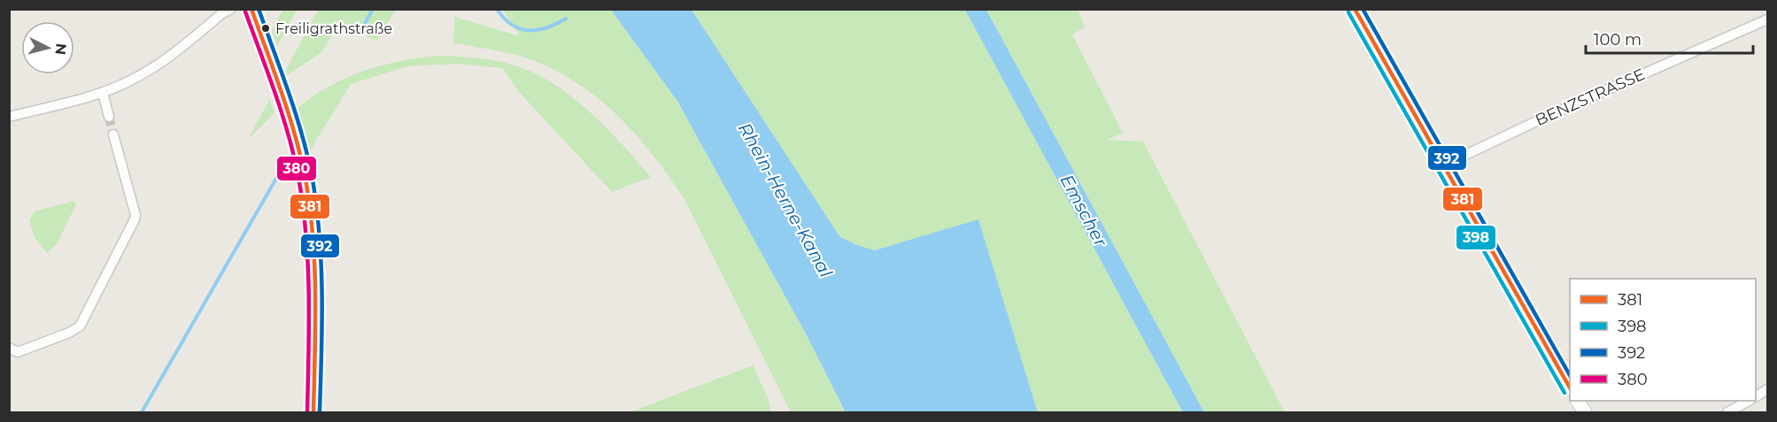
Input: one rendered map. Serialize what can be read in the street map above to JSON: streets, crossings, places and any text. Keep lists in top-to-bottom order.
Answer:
{
  "streets": {
    "street": ["BENZSTRASSE"]
  },
  "water": ["Rhein-Herne-Kanal", "Emscher"],
  "places": ["Freiligrathstraße"],
  "lines": [
    "transit line 381",
    "transit line 392",
    "transit line 380",
    "transit line 398"
  ],
  "legend": [
    "381",
    "398",
    "392",
    "380"
  ],
  "scale_bar": "100 m",
  "north": "right"
}
